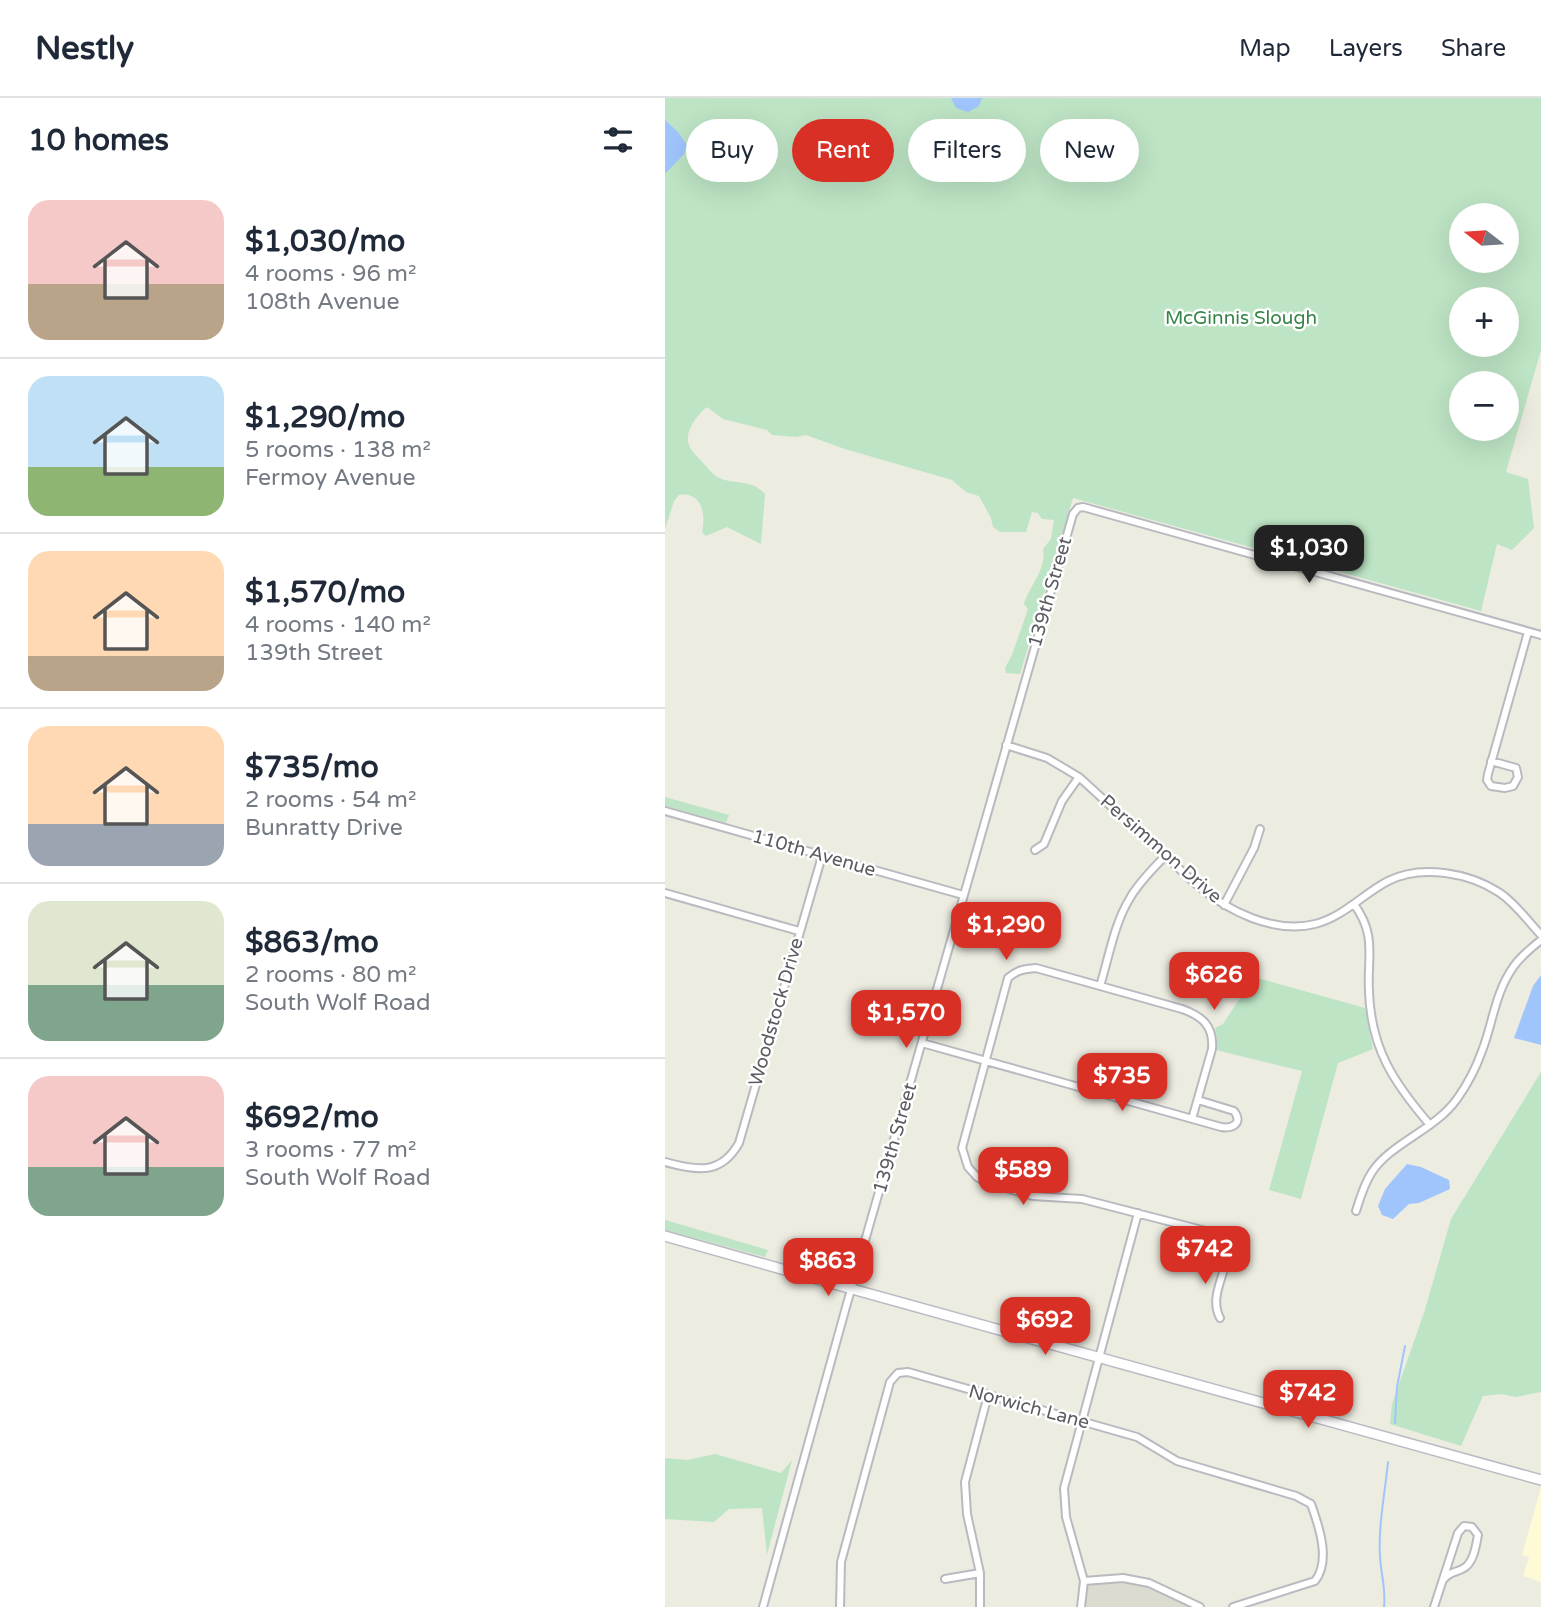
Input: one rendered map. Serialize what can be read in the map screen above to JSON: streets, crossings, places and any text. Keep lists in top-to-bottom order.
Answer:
{
  "streets": {
    "street": [
      "139th Street",
      "Persimmon Drive",
      "110th Avenue",
      "Woodstock Drive",
      "Norwich Lane"
    ]
  },
  "crossings": [
    ["139th Street", "Persimmon Drive"],
    ["139th Street", "110th Avenue"],
    ["110th Avenue", "Woodstock Drive"]
  ],
  "parks": ["McGinnis Slough"],
  "north": "left",
  "page": {
    "header": "Nestly",
    "nav": ["Map", "Layers", "Share"],
    "heading": "10 homes",
    "chip": [
      "Buy",
      "Rent",
      "Filters",
      "New"
    ],
    "list": [
      {
        "name": "$1,030/mo",
        "note": "4 rooms · 96 m² · 108th Avenue"
      },
      {
        "name": "$1,290/mo",
        "note": "5 rooms · 138 m² · Fermoy Avenue"
      },
      {
        "name": "$1,570/mo",
        "note": "4 rooms · 140 m² · 139th Street"
      },
      {
        "name": "$735/mo",
        "note": "2 rooms · 54 m² · Bunratty Drive"
      },
      {
        "name": "$863/mo",
        "note": "2 rooms · 80 m² · South Wolf Road"
      },
      {
        "name": "$692/mo",
        "note": "3 rooms · 77 m² · South Wolf Road"
      }
    ],
    "map_buttons": ["+", "−"],
    "price": [
      "$1,030",
      "$1,290",
      "$626",
      "$1,570",
      "$735",
      "$589",
      "$742",
      "$863",
      "$692",
      "$742"
    ]
  }
}
